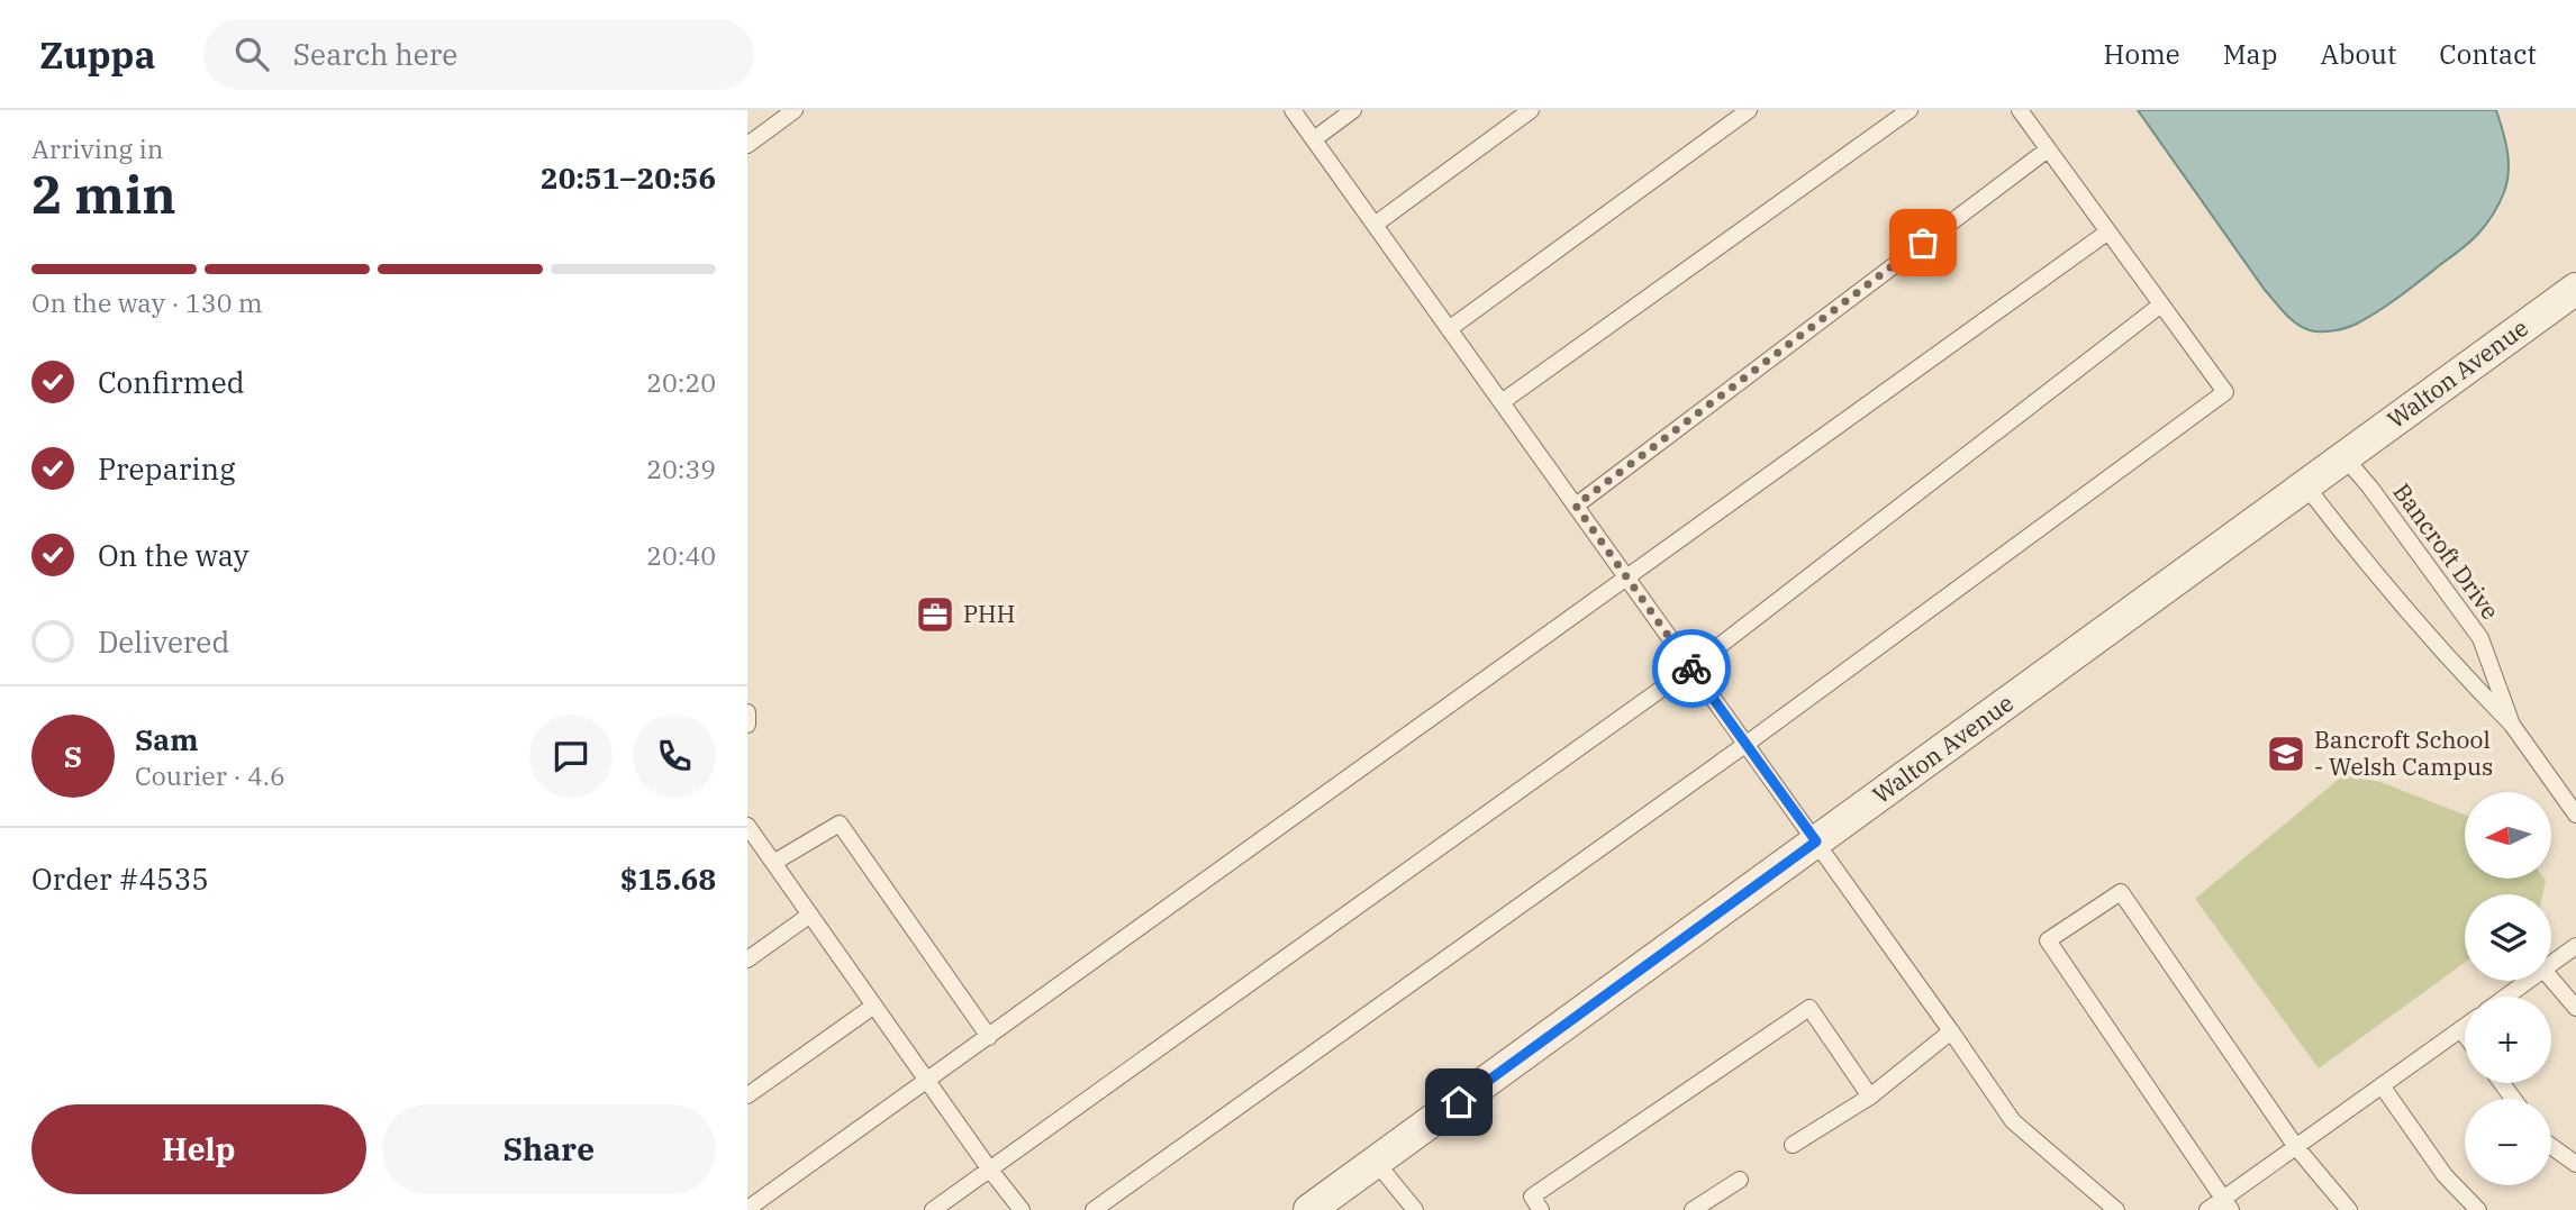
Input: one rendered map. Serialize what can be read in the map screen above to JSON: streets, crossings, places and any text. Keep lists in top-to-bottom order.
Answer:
{
  "streets": {
    "street": ["Walton Avenue"],
    "lane": ["Bancroft Drive"]
  },
  "crossings": [
    ["Walton Avenue", "Bancroft Drive"]
  ],
  "places": {
    "office": ["PHH"],
    "school or university": ["Bancroft School - Welsh Campus"]
  },
  "north": "left",
  "page": {
    "header": "Zuppa",
    "search": "Search here",
    "nav": [
      "Home",
      "Map",
      "About",
      "Contact"
    ],
    "heading": ["2 min", "Arriving in", "20:51–20:56"],
    "panel": [
      "Sam",
      "Courier · 4.6",
      "Order #4535",
      "$15.68"
    ],
    "bar": "On the way · 130 m",
    "list": [
      ["Confirmed", "20:20"],
      ["Preparing", "20:39"],
      ["On the way", "20:40"],
      "Delivered"
    ],
    "round": "S",
    "map_buttons": ["+", "−"],
    "buttons": ["Help", "Share"]
  }
}
